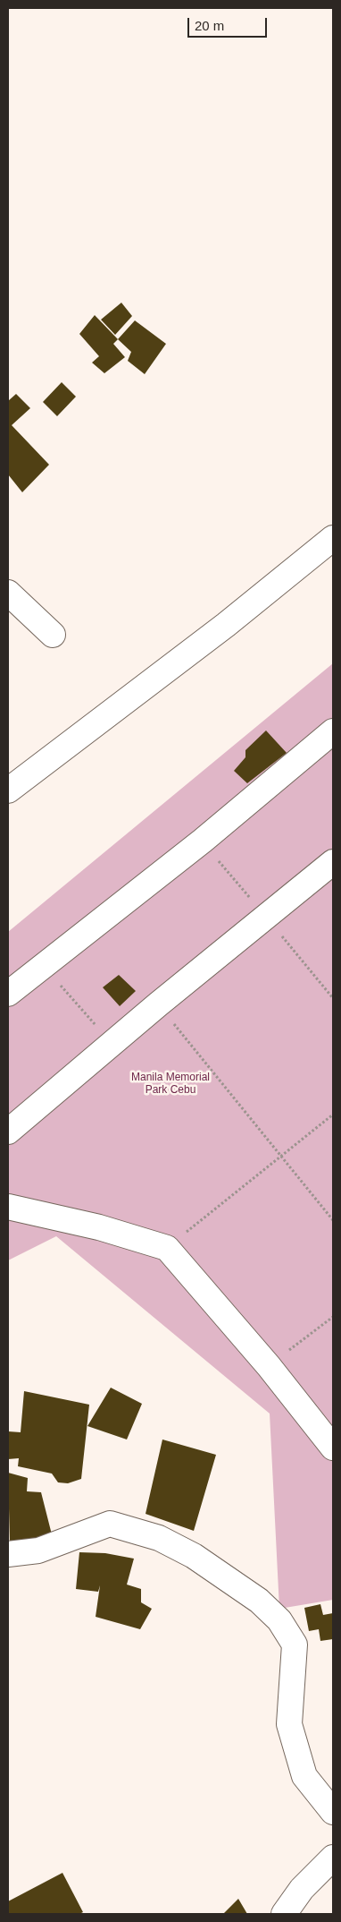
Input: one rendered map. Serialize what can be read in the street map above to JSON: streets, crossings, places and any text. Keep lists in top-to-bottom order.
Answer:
{
  "parks": ["Manila Memorial Park Cebu"],
  "scale_bar": "20 m"
}
